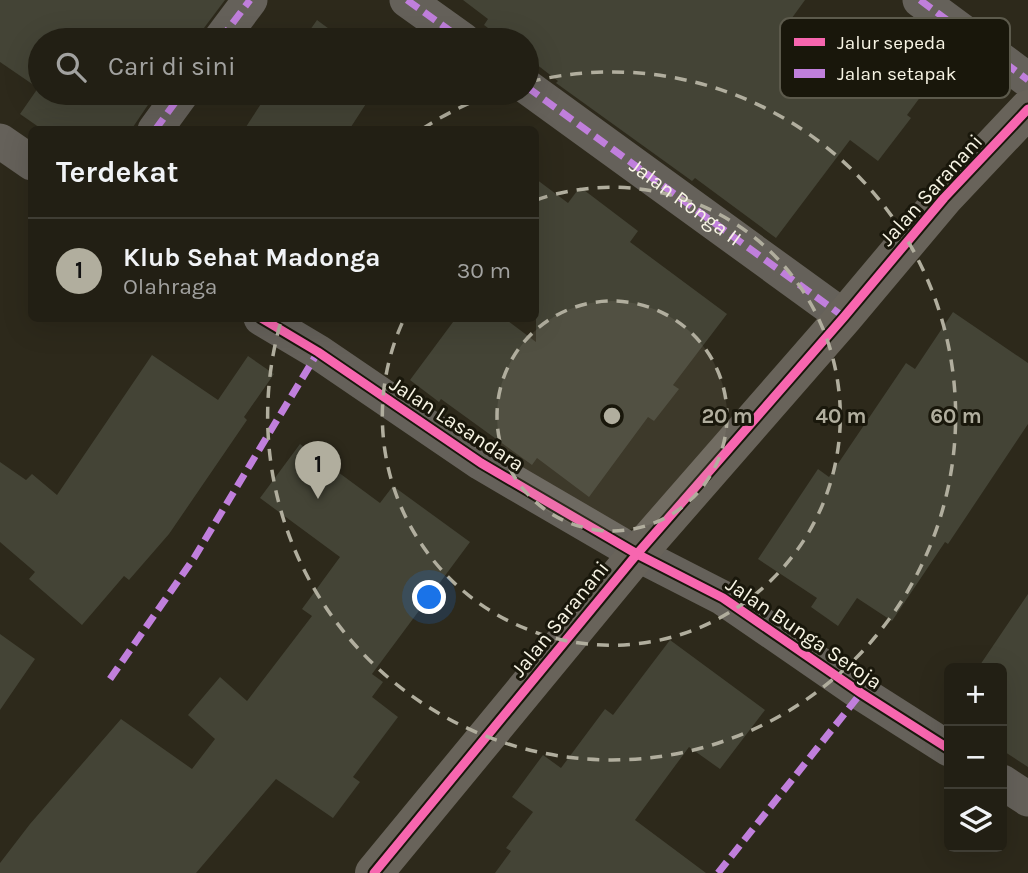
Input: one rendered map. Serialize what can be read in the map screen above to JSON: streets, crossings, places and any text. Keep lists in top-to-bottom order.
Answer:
{
  "streets": {
    "street": [
      "Jalan Saranani",
      "Jalan Ronga II",
      "Jalan Lasandara",
      "Jalan Bunga Seroja"
    ]
  },
  "crossings": [
    ["Jalan Saranani", "Jalan Ronga II"],
    ["Jalan Saranani", "Jalan Lasandara"],
    ["Jalan Saranani", "Jalan Bunga Seroja"],
    ["Jalan Lasandara", "Jalan Bunga Seroja"]
  ],
  "legend": ["Jalur sepeda", "Jalan setapak"],
  "page": {
    "search": "Cari di sini",
    "heading": "Terdekat",
    "list": [
      {
        "mark": "1",
        "name": "Klub Sehat Madonga",
        "note": "Olahraga",
        "value": "30 m"
      }
    ],
    "pins": "1",
    "map_buttons": ["+", "−"]
  },
  "rings": ["20 m", "40 m", "60 m"]
}
